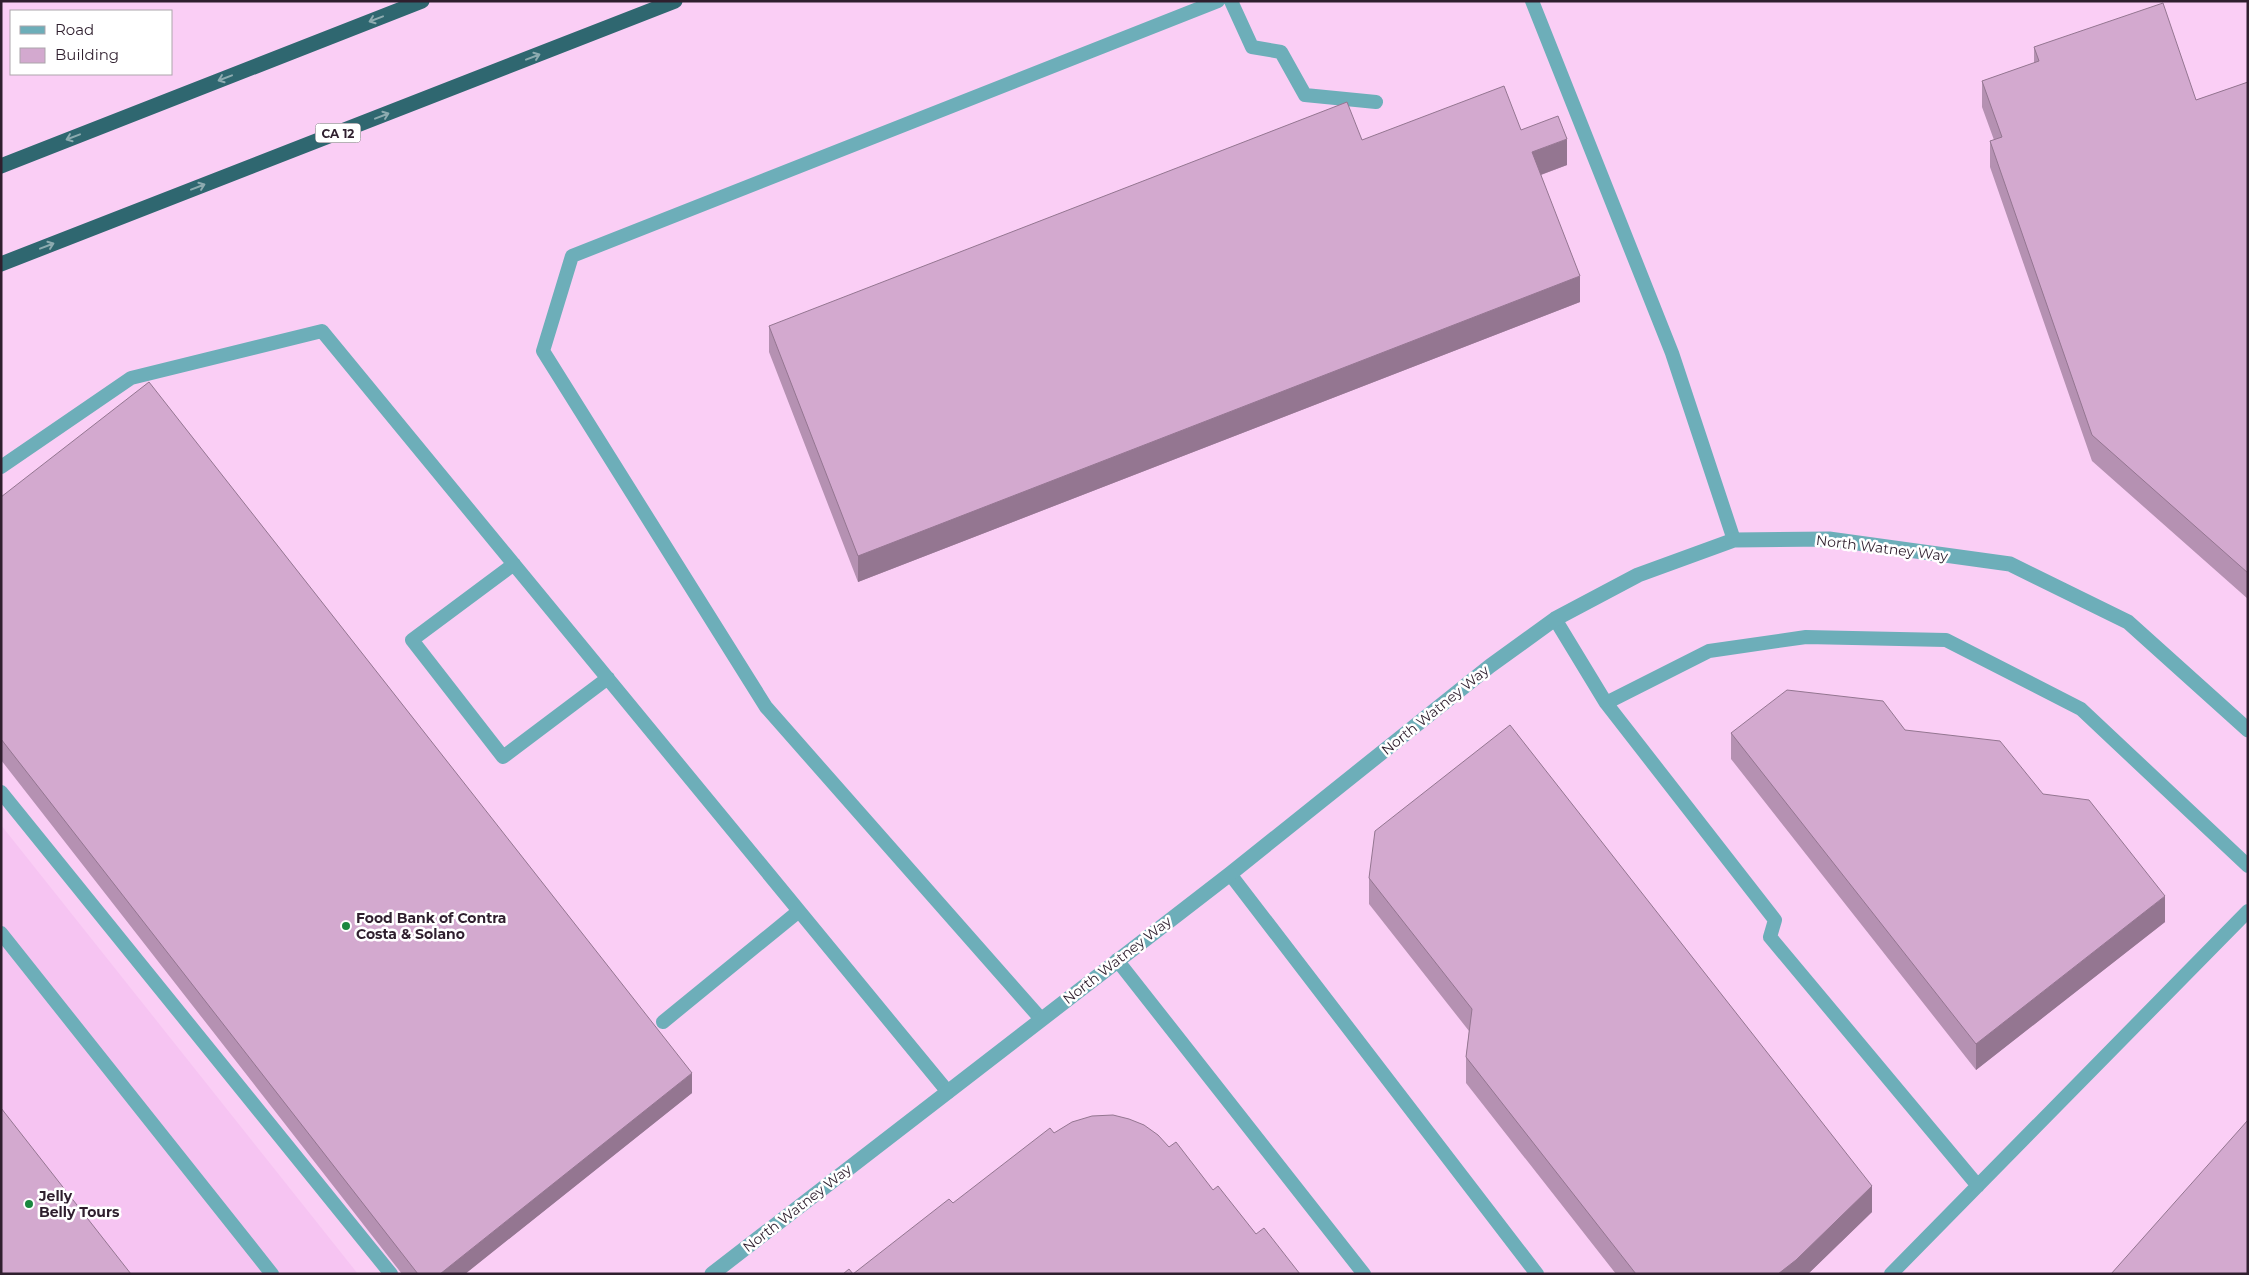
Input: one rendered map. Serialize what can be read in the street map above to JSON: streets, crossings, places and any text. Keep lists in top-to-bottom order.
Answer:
{
  "streets": {
    "highway": ["CA 12"],
    "street": ["North Watney Way"]
  },
  "places": ["Food Bank of Contra Costa & Solano", "Jelly Belly Tours"],
  "legend": ["Road", "Building"]
}
